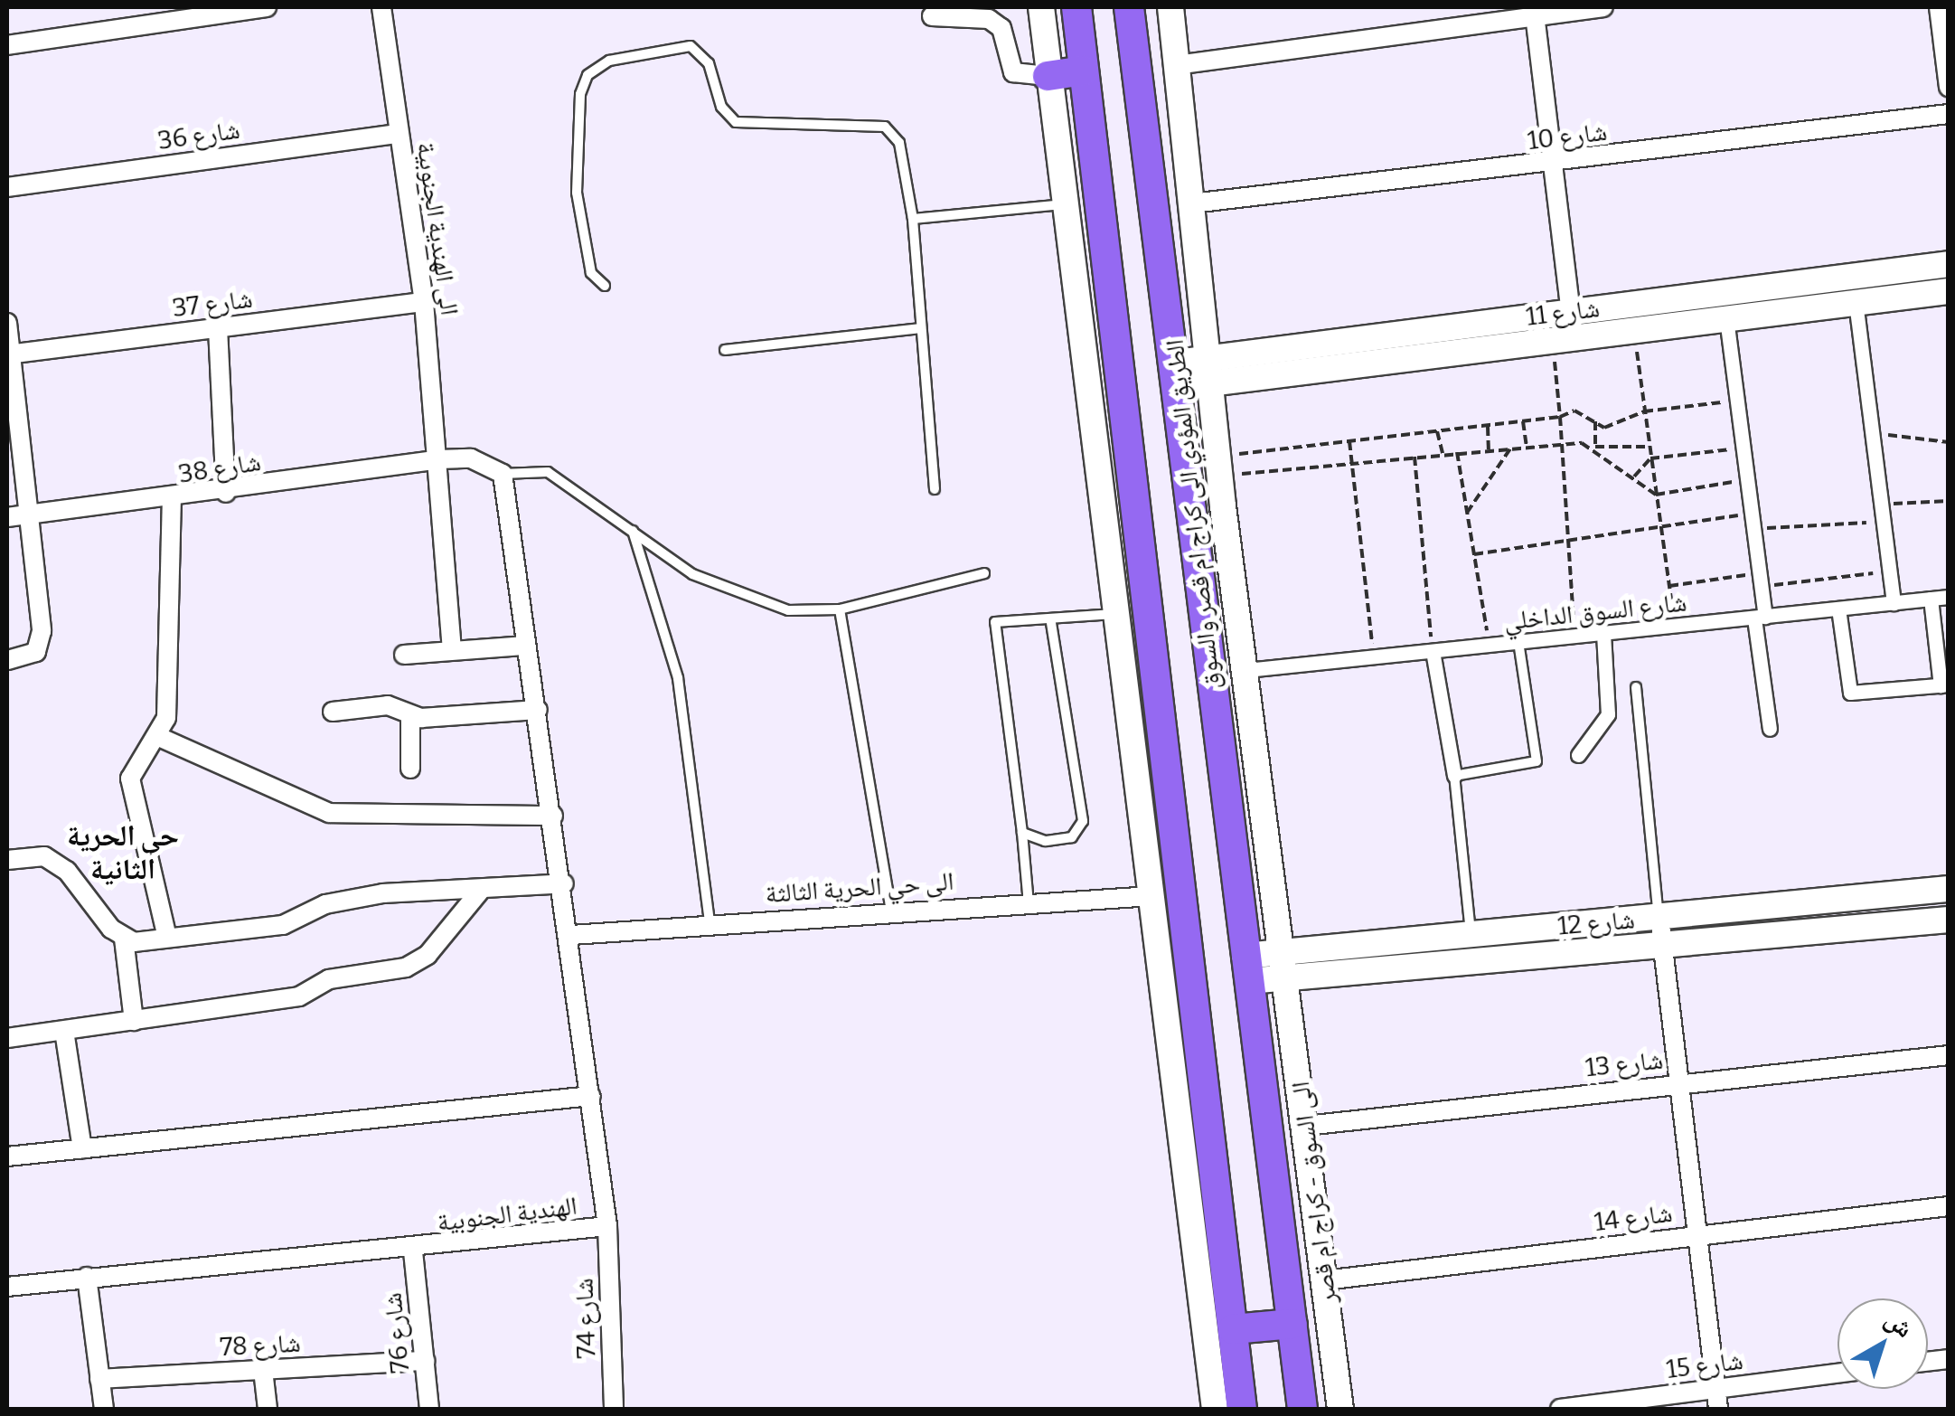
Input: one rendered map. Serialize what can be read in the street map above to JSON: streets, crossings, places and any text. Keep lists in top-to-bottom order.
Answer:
{
  "streets": {
    "main road": ["الطريق المؤدي الى كراج ام قصر والسوق"],
    "street": [
      "شارع 36",
      "شارع 10",
      "الى الهندية الجنوبية",
      "شارع 37",
      "شارع 11",
      "شارع 38",
      "شارع السوق الداخلي",
      "الى حي الحرية الثالثة",
      "شارع 12",
      "شارع 13",
      "الى السوق - كراج ام قصر",
      "الهندية الجنوبية",
      "شارع 14",
      "شارع 74",
      "شارع 76",
      "شارع 78",
      "شارع 15"
    ]
  },
  "crossings": [
    ["شارع 36", "الى الهندية الجنوبية"],
    ["شارع 10", "الى السوق - كراج ام قصر"],
    ["الى الهندية الجنوبية", "شارع 37"],
    ["الى الهندية الجنوبية", "شارع 38"],
    ["شارع 11", "الطريق المؤدي الى كراج ام قصر والسوق"],
    ["شارع 11", "الى السوق - كراج ام قصر"],
    ["شارع 38", "شارع 74"],
    ["الطريق المؤدي الى كراج ام قصر والسوق", "شارع 12"],
    ["شارع السوق الداخلي", "الى السوق - كراج ام قصر"],
    ["الى حي الحرية الثالثة", "شارع 74"],
    ["شارع 12", "الى السوق - كراج ام قصر"],
    ["شارع 13", "الى السوق - كراج ام قصر"],
    ["الى السوق - كراج ام قصر", "شارع 14"],
    ["الهندية الجنوبية", "شارع 74"],
    ["الهندية الجنوبية", "شارع 76"],
    ["شارع 76", "شارع 78"]
  ],
  "districts": ["حي الحرية الثانية"],
  "north": "top right"
}
